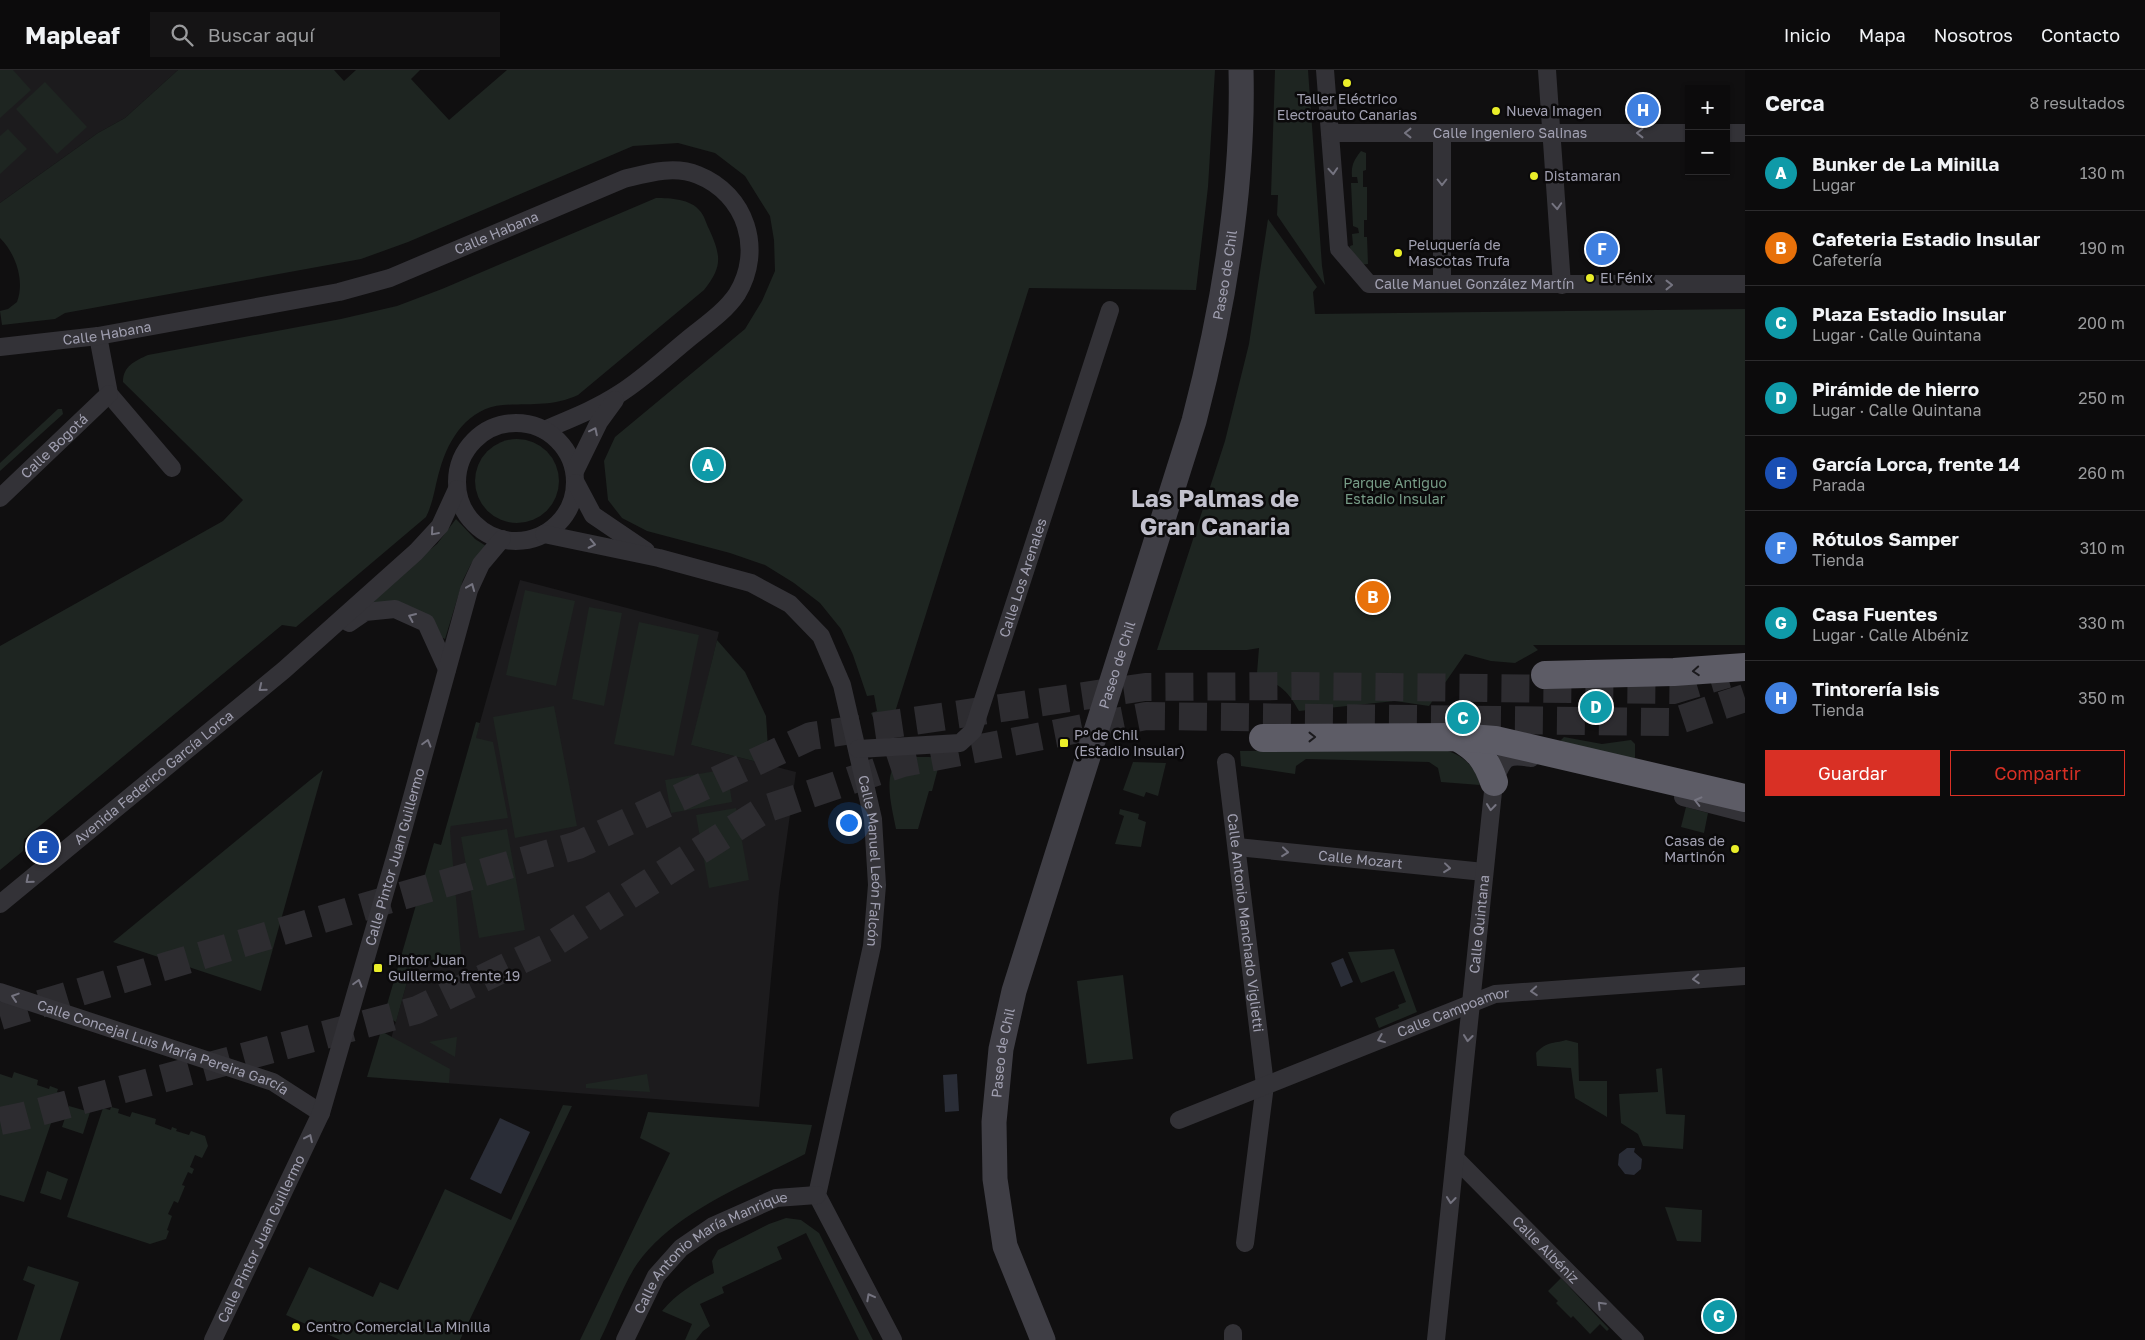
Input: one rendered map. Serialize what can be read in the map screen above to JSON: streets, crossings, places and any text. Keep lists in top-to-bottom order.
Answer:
{
  "streets": {
    "street": [
      "Calle Ingeniero Salinas",
      "Calle Habana",
      "Paseo de Chil",
      "Calle Manuel González Martín",
      "Calle Bogotá",
      "Calle Los Arenales",
      "Avenida Federico García Lorca",
      "Calle Pintor Juan Guillermo",
      "Calle Mozart",
      "Calle Manuel León Falcón",
      "Calle Antonio Manchado Viglietti",
      "Calle Quintana",
      "Calle Campoamor",
      "Calle Concejal Luis María Pereira García",
      "Calle Albéniz",
      "Calle Antonio María Manrique"
    ]
  },
  "crossings": [
    ["Calle Ingeniero Salinas", "Calle Manuel González Martín"],
    ["Calle Habana", "Avenida Federico García Lorca"],
    ["Calle Habana", "Calle Pintor Juan Guillermo"],
    ["Calle Los Arenales", "Calle Manuel León Falcón"],
    ["Avenida Federico García Lorca", "Calle Pintor Juan Guillermo"],
    ["Calle Pintor Juan Guillermo", "Calle Concejal Luis María Pereira García"],
    ["Calle Mozart", "Calle Antonio Manchado Viglietti"],
    ["Calle Mozart", "Calle Quintana"],
    ["Calle Manuel León Falcón", "Calle Antonio María Manrique"],
    ["Calle Antonio Manchado Viglietti", "Calle Campoamor"],
    ["Calle Quintana", "Calle Campoamor"],
    ["Calle Quintana", "Calle Albéniz"]
  ],
  "one_way": [
    "Calle Ingeniero Salinas",
    "Avenida Federico García Lorca",
    "Calle Pintor Juan Guillermo",
    "Calle Mozart",
    "Calle Campoamor",
    "Calle Concejal Luis María Pereira García",
    "Calle Albéniz"
  ],
  "districts": ["Las Palmas de Gran Canaria"],
  "parks": ["Parque Antiguo Estadio Insular"],
  "places": {
    "other": [
      "Taller Eléctrico Electroauto Canarias",
      "Nueva Imagen",
      "Distamaran",
      "Peluquería de Mascotas Trufa",
      "El Fénix",
      "Casas de Martinón",
      "Centro Comercial La Minilla"
    ],
    "transit": ["Pº de Chil (Estadio Insular)", "Pintor Juan Guillermo, frente 19"]
  },
  "page": {
    "header": "Mapleaf",
    "search": "Buscar aquí",
    "nav": [
      "Inicio",
      "Mapa",
      "Nosotros",
      "Contacto"
    ],
    "heading": ["Cerca", "8 resultados"],
    "map_buttons": ["+", "−"],
    "pins": [
      "H",
      "F",
      "A",
      "B",
      "D",
      "C",
      "E",
      "G"
    ],
    "list": [
      {
        "mark": "A",
        "name": "Bunker de La Minilla",
        "note": "Lugar",
        "value": "130 m"
      },
      {
        "mark": "B",
        "name": "Cafeteria Estadio Insular",
        "note": "Cafetería",
        "value": "190 m"
      },
      {
        "mark": "C",
        "name": "Plaza Estadio Insular",
        "note": "Lugar · Calle Quintana",
        "value": "200 m"
      },
      {
        "mark": "D",
        "name": "Pirámide de hierro",
        "note": "Lugar · Calle Quintana",
        "value": "250 m"
      },
      {
        "mark": "E",
        "name": "García Lorca, frente 14",
        "note": "Parada",
        "value": "260 m"
      },
      {
        "mark": "F",
        "name": "Rótulos Samper",
        "note": "Tienda",
        "value": "310 m"
      },
      {
        "mark": "G",
        "name": "Casa Fuentes",
        "note": "Lugar · Calle Albéniz",
        "value": "330 m"
      },
      {
        "mark": "H",
        "name": "Tintorería Isis",
        "note": "Tienda",
        "value": "350 m"
      }
    ],
    "buttons": ["Guardar", "Compartir"]
  }
}
